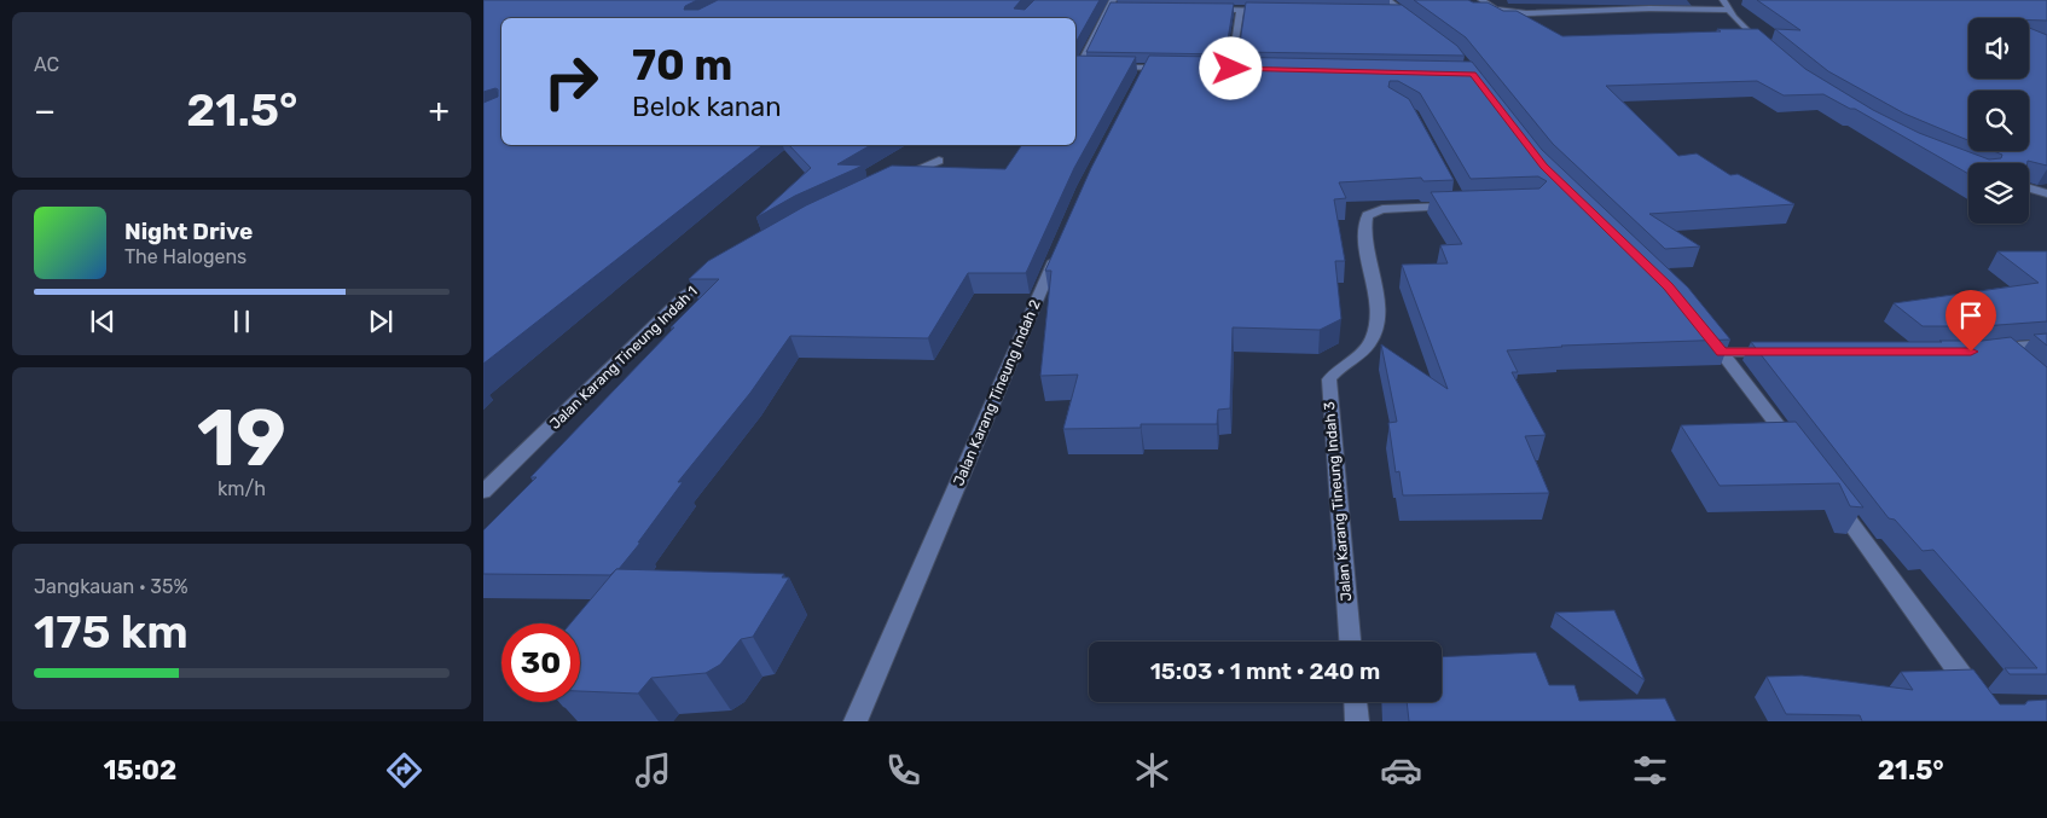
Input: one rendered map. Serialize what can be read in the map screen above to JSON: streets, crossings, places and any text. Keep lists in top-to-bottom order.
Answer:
{
  "streets": {
    "street": ["Jalan Karang Tineung Indah 1", "Jalan Karang Tineung Indah 2", "Jalan Karang Tineung Indah 3"]
  },
  "page": {
    "tile": [
      "AC",
      ["19", "km/h"],
      ["Jangkauan · 35%", "175 km"]
    ],
    "turn": ["70 m", "Belok kanan"],
    "heat": ["−", "21.5°", "+"],
    "song": ["Night Drive", "The Halogens"],
    "limit": "30",
    "trip": "15:03 · 1 mnt · 240 m",
    "tabs": ["15:02", "21.5°"]
  }
}
